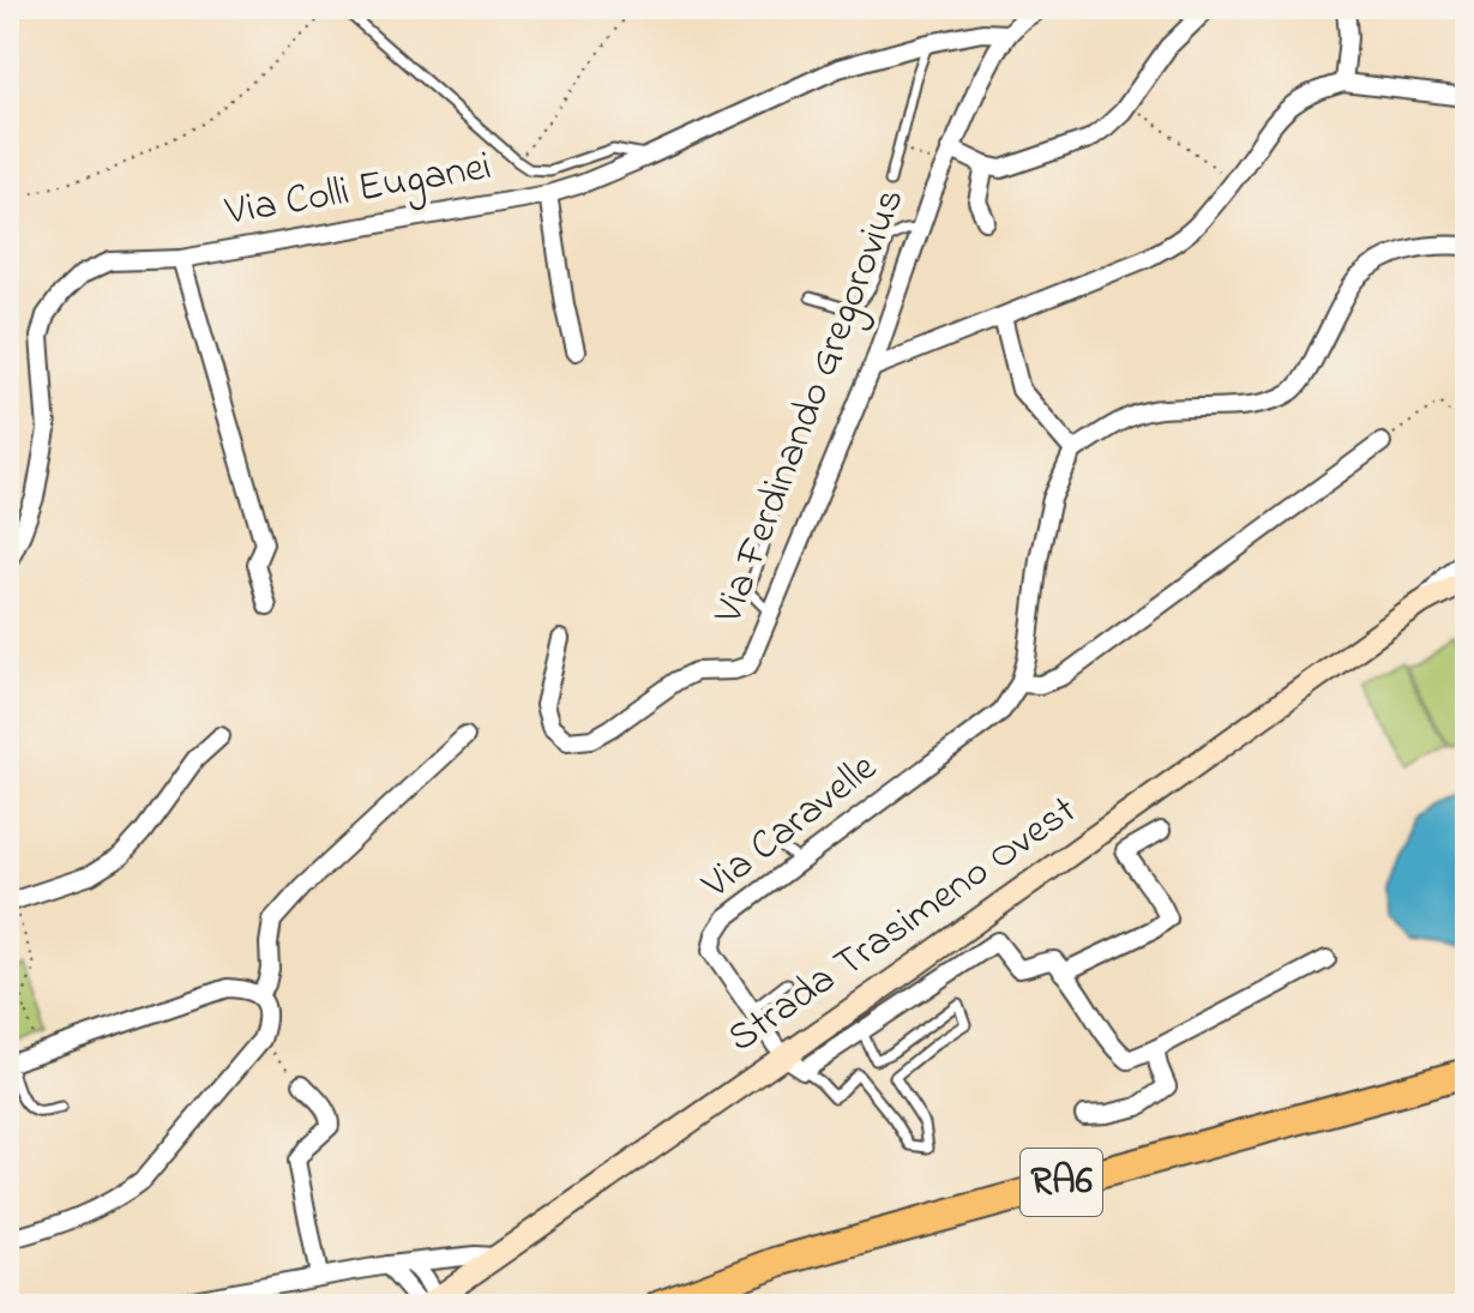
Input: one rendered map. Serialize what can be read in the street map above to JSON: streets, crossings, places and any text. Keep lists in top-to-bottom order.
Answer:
{
  "streets": {
    "highway": ["RA6"],
    "main road": ["Strada Trasimeno Ovest"],
    "street": ["Via Colli Euganei", "Via Ferdinando Gregorovius", "Via Caravelle"]
  },
  "crossings": [
    ["Via Colli Euganei", "Via Ferdinando Gregorovius"],
    ["Via Caravelle", "Strada Trasimeno Ovest"]
  ]
}
